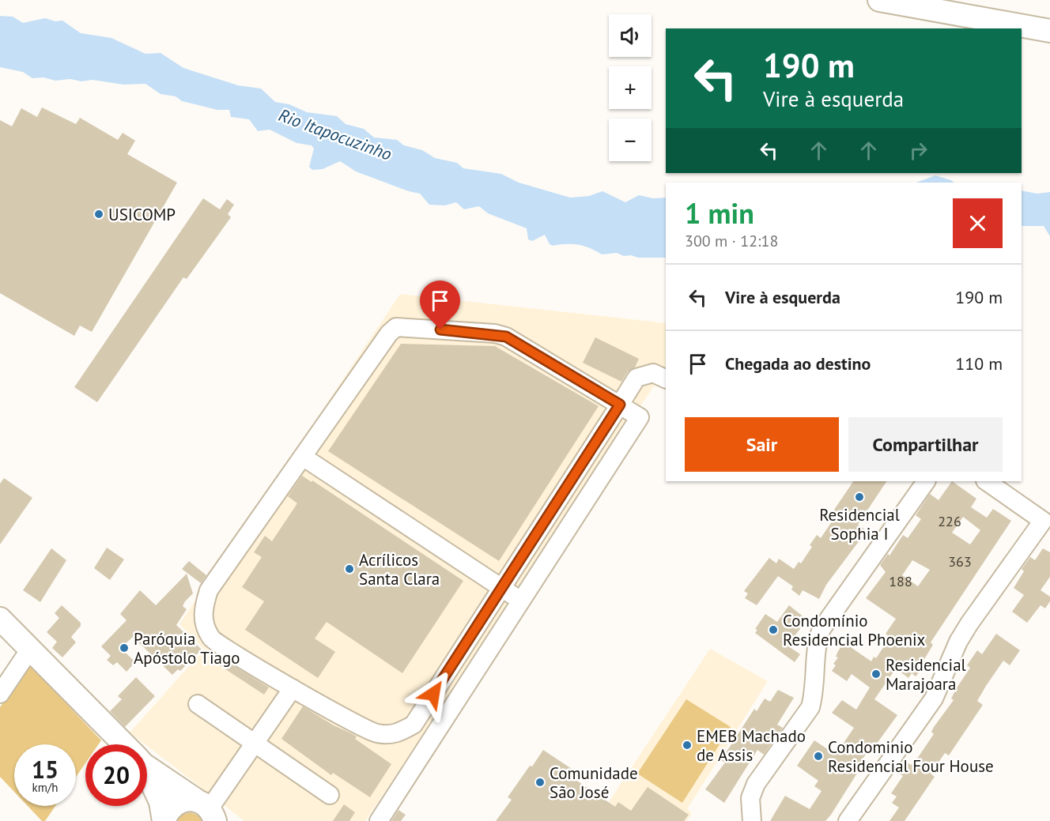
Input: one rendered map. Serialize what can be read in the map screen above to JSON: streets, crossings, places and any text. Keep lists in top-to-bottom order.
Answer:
{
  "water": ["Rio Itapocuzinho"],
  "places": [
    "USICOMP",
    "Residencial Sophia I",
    "Acrílicos Santa Clara",
    "Condomínio Residencial Phoenix",
    "Paróquia Apóstolo Tiago",
    "Residencial Marajoara",
    "EMEB Machado de Assis",
    "Condominio Residencial Four House",
    "Comunidade São José"
  ],
  "house_numbers": ["226", "363", "188"],
  "page": {
    "map_buttons": ["+", "−"],
    "turn": ["190 m", "Vire à esquerda"],
    "heading": ["1 min", "300 m · 12:18"],
    "list": [
      {
        "name": "Vire à esquerda",
        "value": "190 m"
      },
      {
        "name": "Chegada ao destino",
        "value": "110 m"
      }
    ],
    "buttons": ["Sair", "Compartilhar"],
    "speed": "15 km/h",
    "limit": "20"
  }
}
